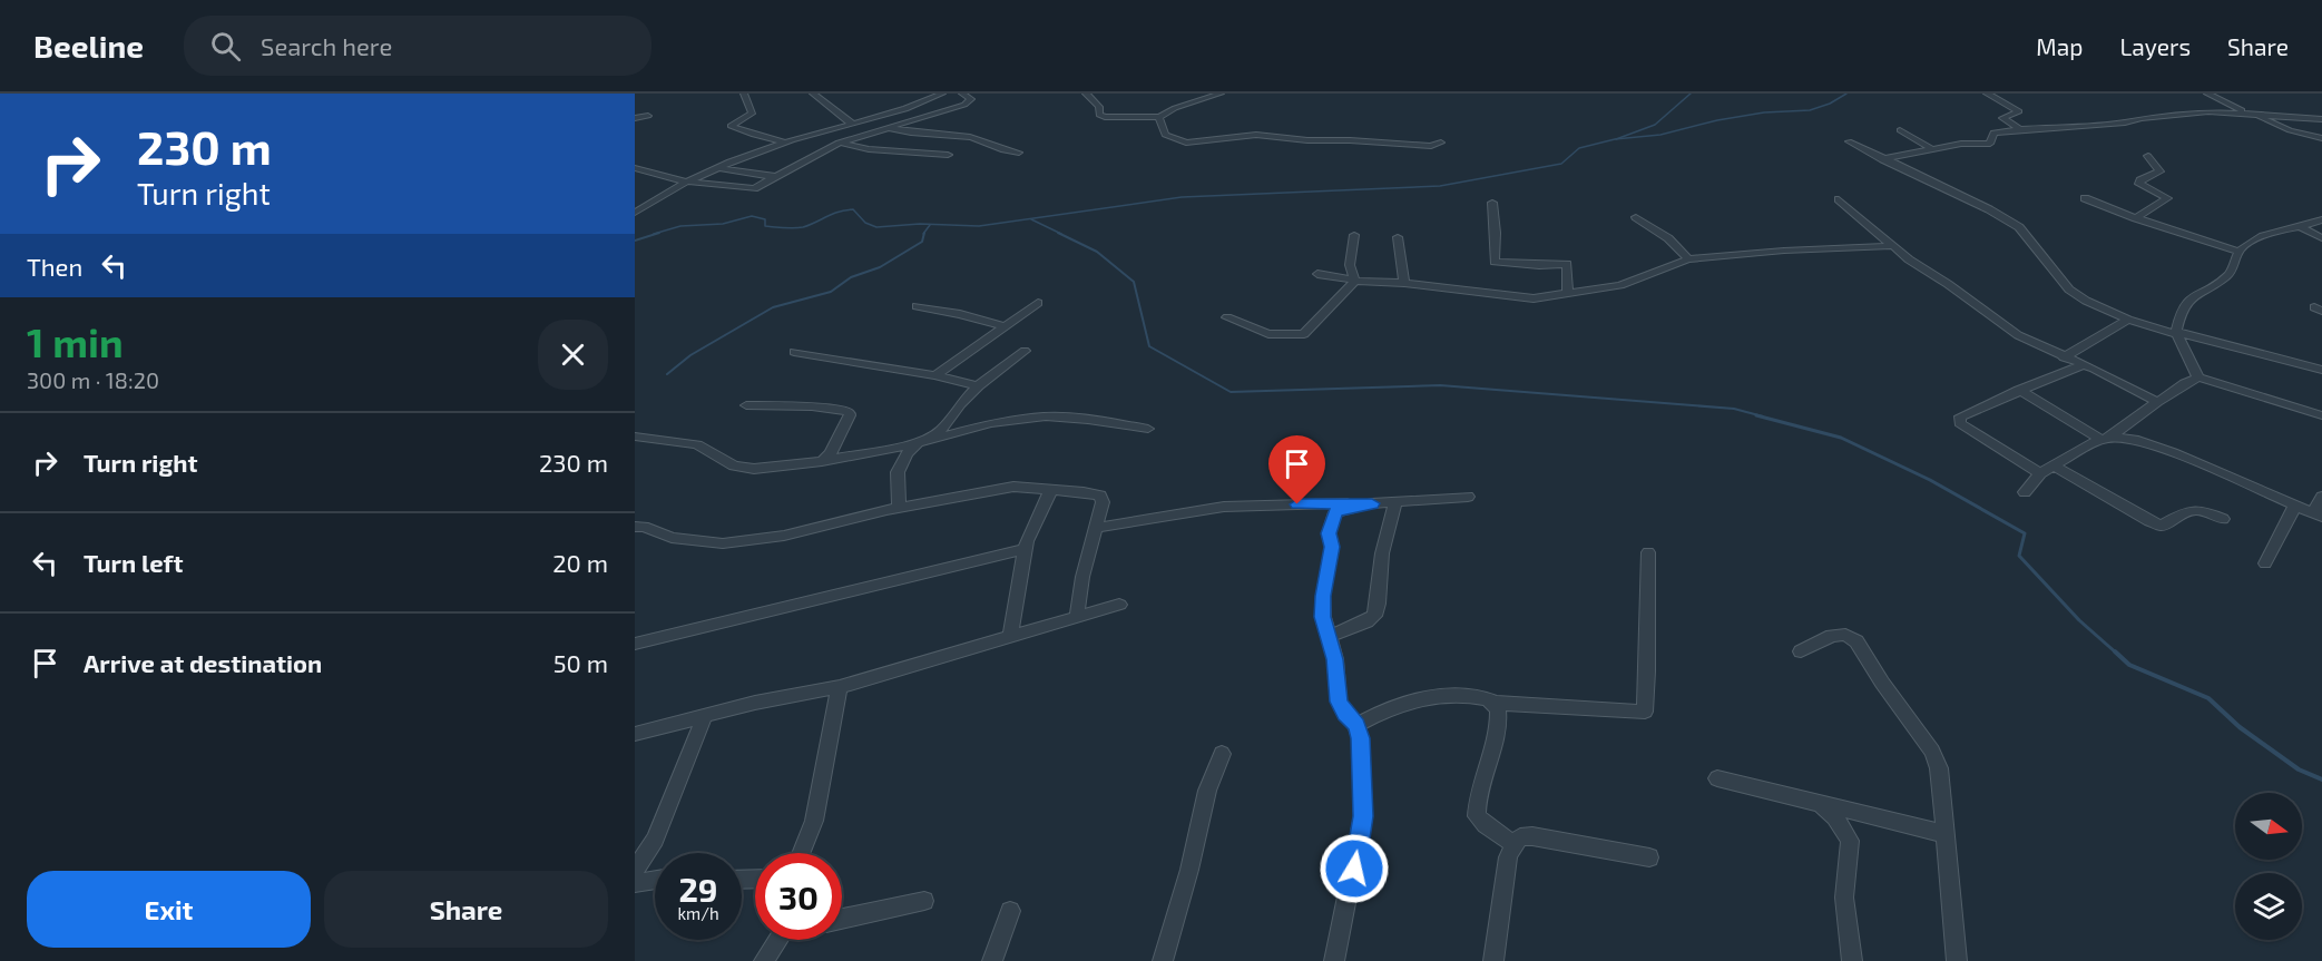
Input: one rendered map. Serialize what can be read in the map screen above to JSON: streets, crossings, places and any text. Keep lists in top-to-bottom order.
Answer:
{
  "north": "right",
  "page": {
    "header": "Beeline",
    "search": "Search here",
    "nav": ["Map", "Layers", "Share"],
    "turn": ["230 m", "Turn right"],
    "then": "Then",
    "heading": ["1 min", "300 m · 18:20"],
    "list": [
      {
        "name": "Turn right",
        "value": "230 m"
      },
      {
        "name": "Turn left",
        "value": "20 m"
      },
      {
        "name": "Arrive at destination",
        "value": "50 m"
      }
    ],
    "speed": "29 km/h",
    "limit": "30",
    "buttons": ["Exit", "Share"]
  }
}
